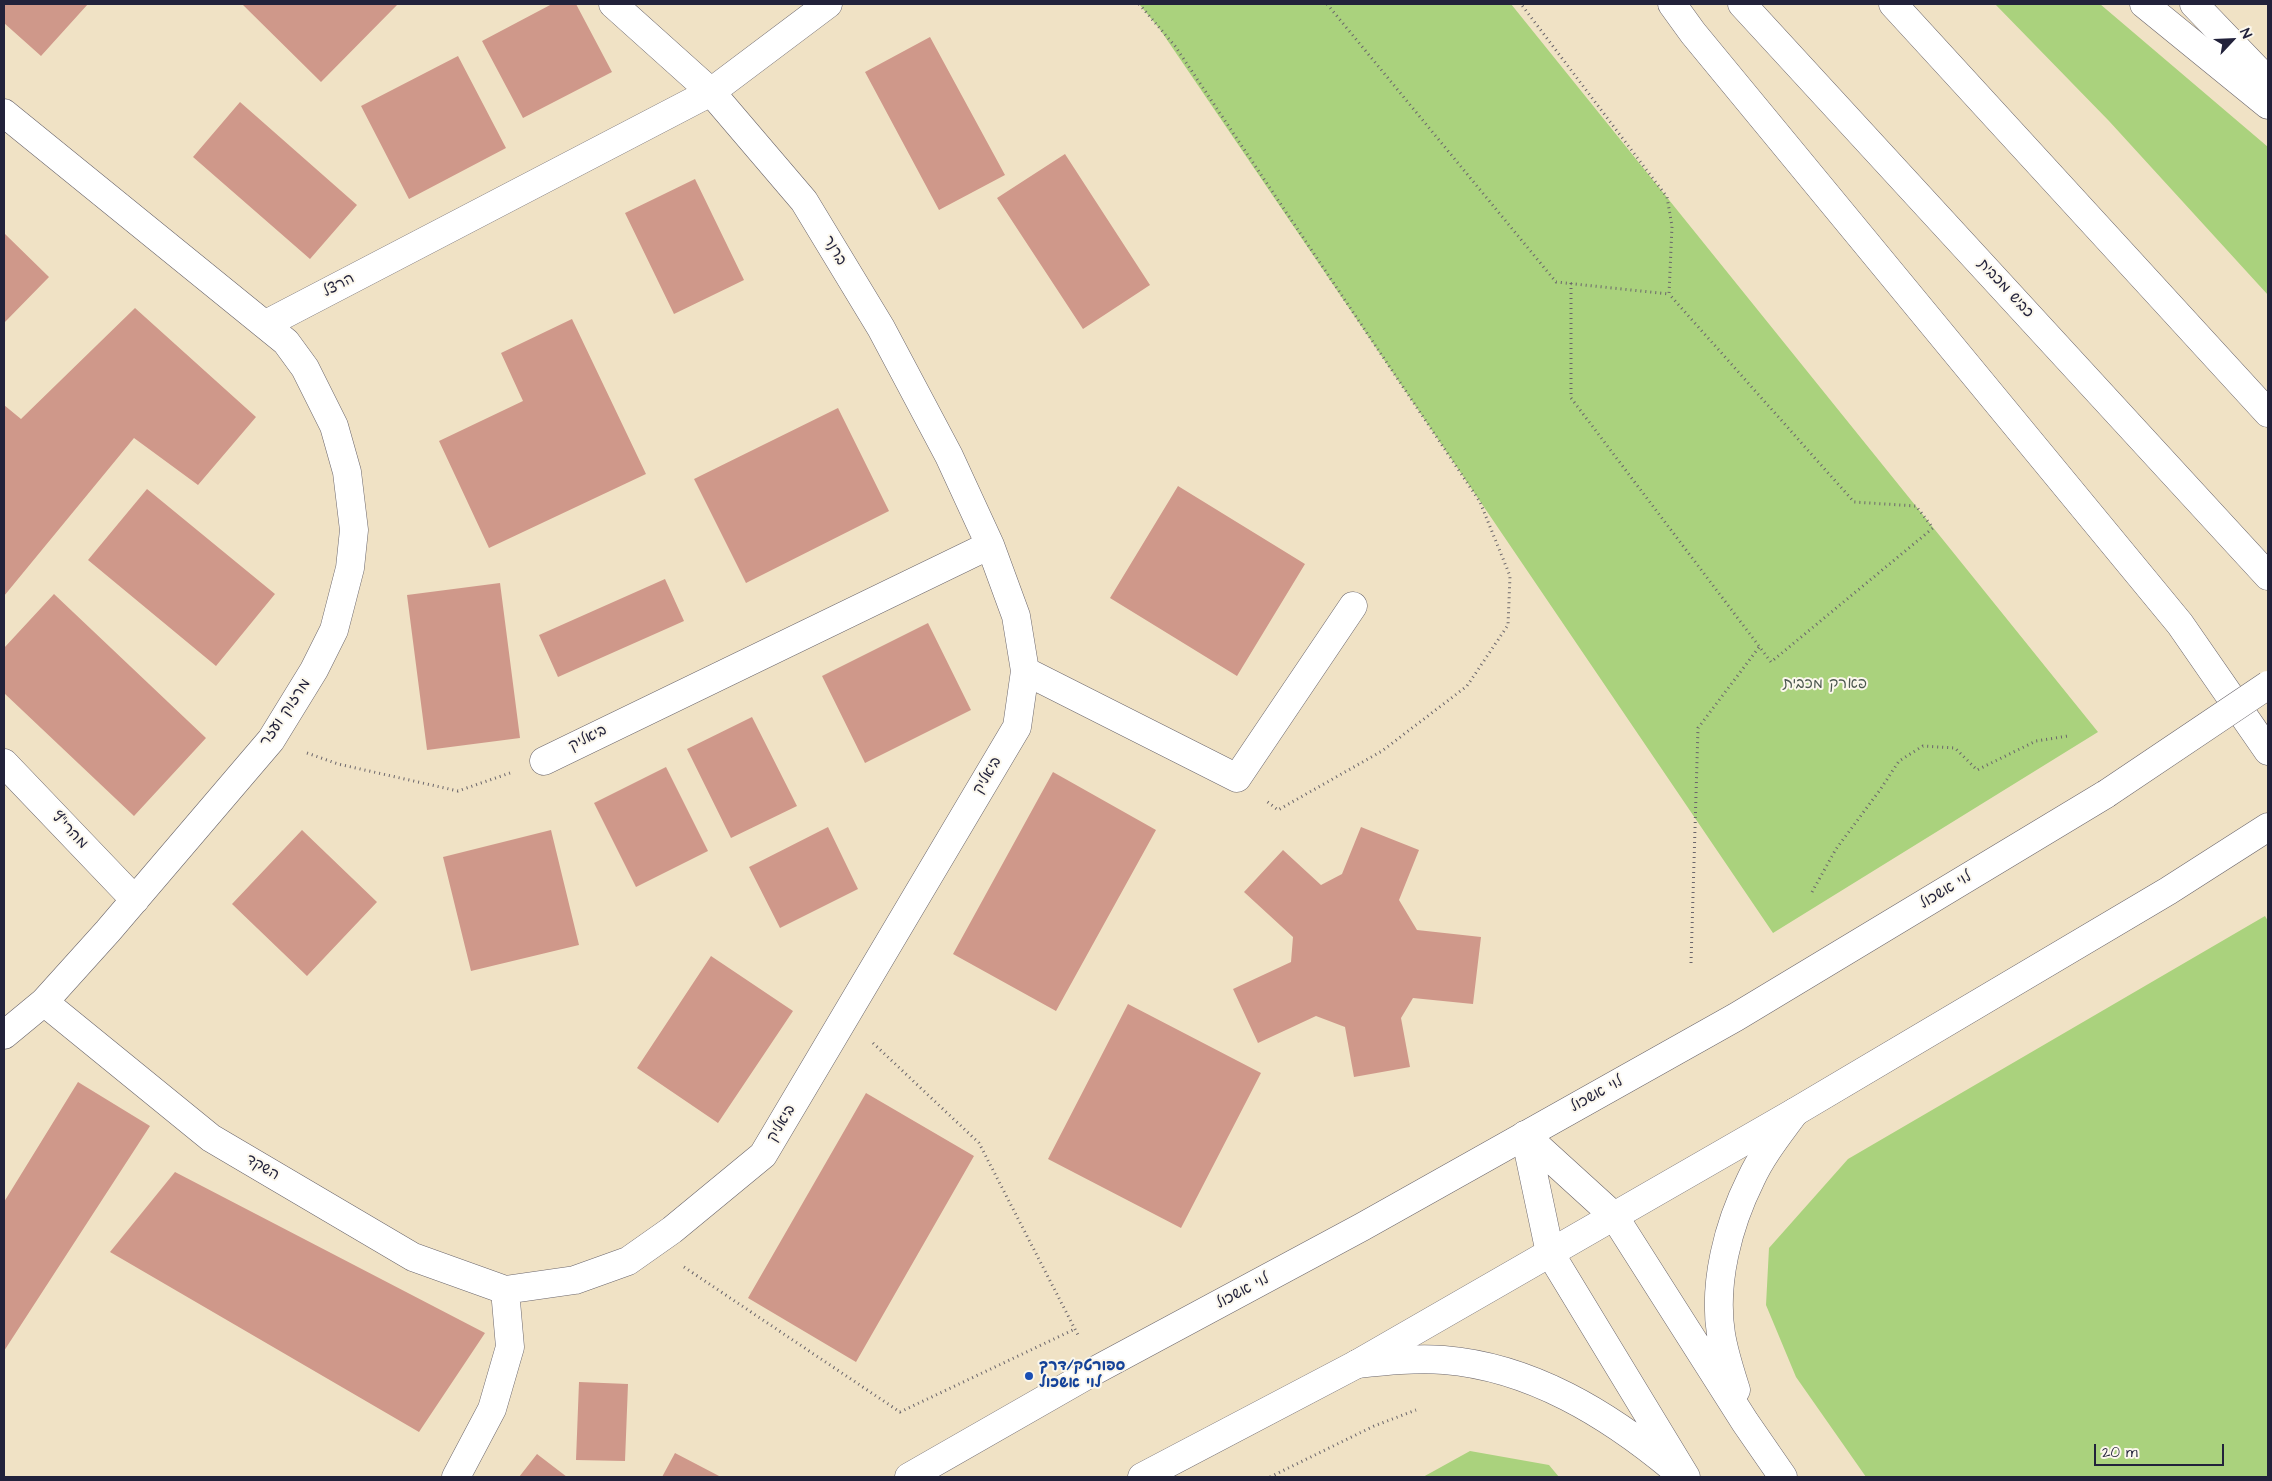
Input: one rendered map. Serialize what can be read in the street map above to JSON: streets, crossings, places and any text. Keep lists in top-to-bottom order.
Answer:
{
  "streets": {
    "main road": [
      "ברנר",
      "הרצל",
      "כביש מכבית",
      "מרזוק ועזר",
      "ביאליק",
      "מהרי\"ץ",
      "לוי אשכול",
      "השקד"
    ]
  },
  "crossings": [
    ["ברנר", "הרצל"],
    ["ברנר", "ביאליק"],
    ["הרצל", "מרזוק ועזר"],
    ["מרזוק ועזר", "מהרי\"ץ"],
    ["מרזוק ועזר", "השקד"],
    ["ביאליק", "השקד"]
  ],
  "parks": ["פארק מכבית"],
  "places": ["ספורטק/דרך לוי אשכול"],
  "scale_bar": "20 m",
  "north": "top right"
}
